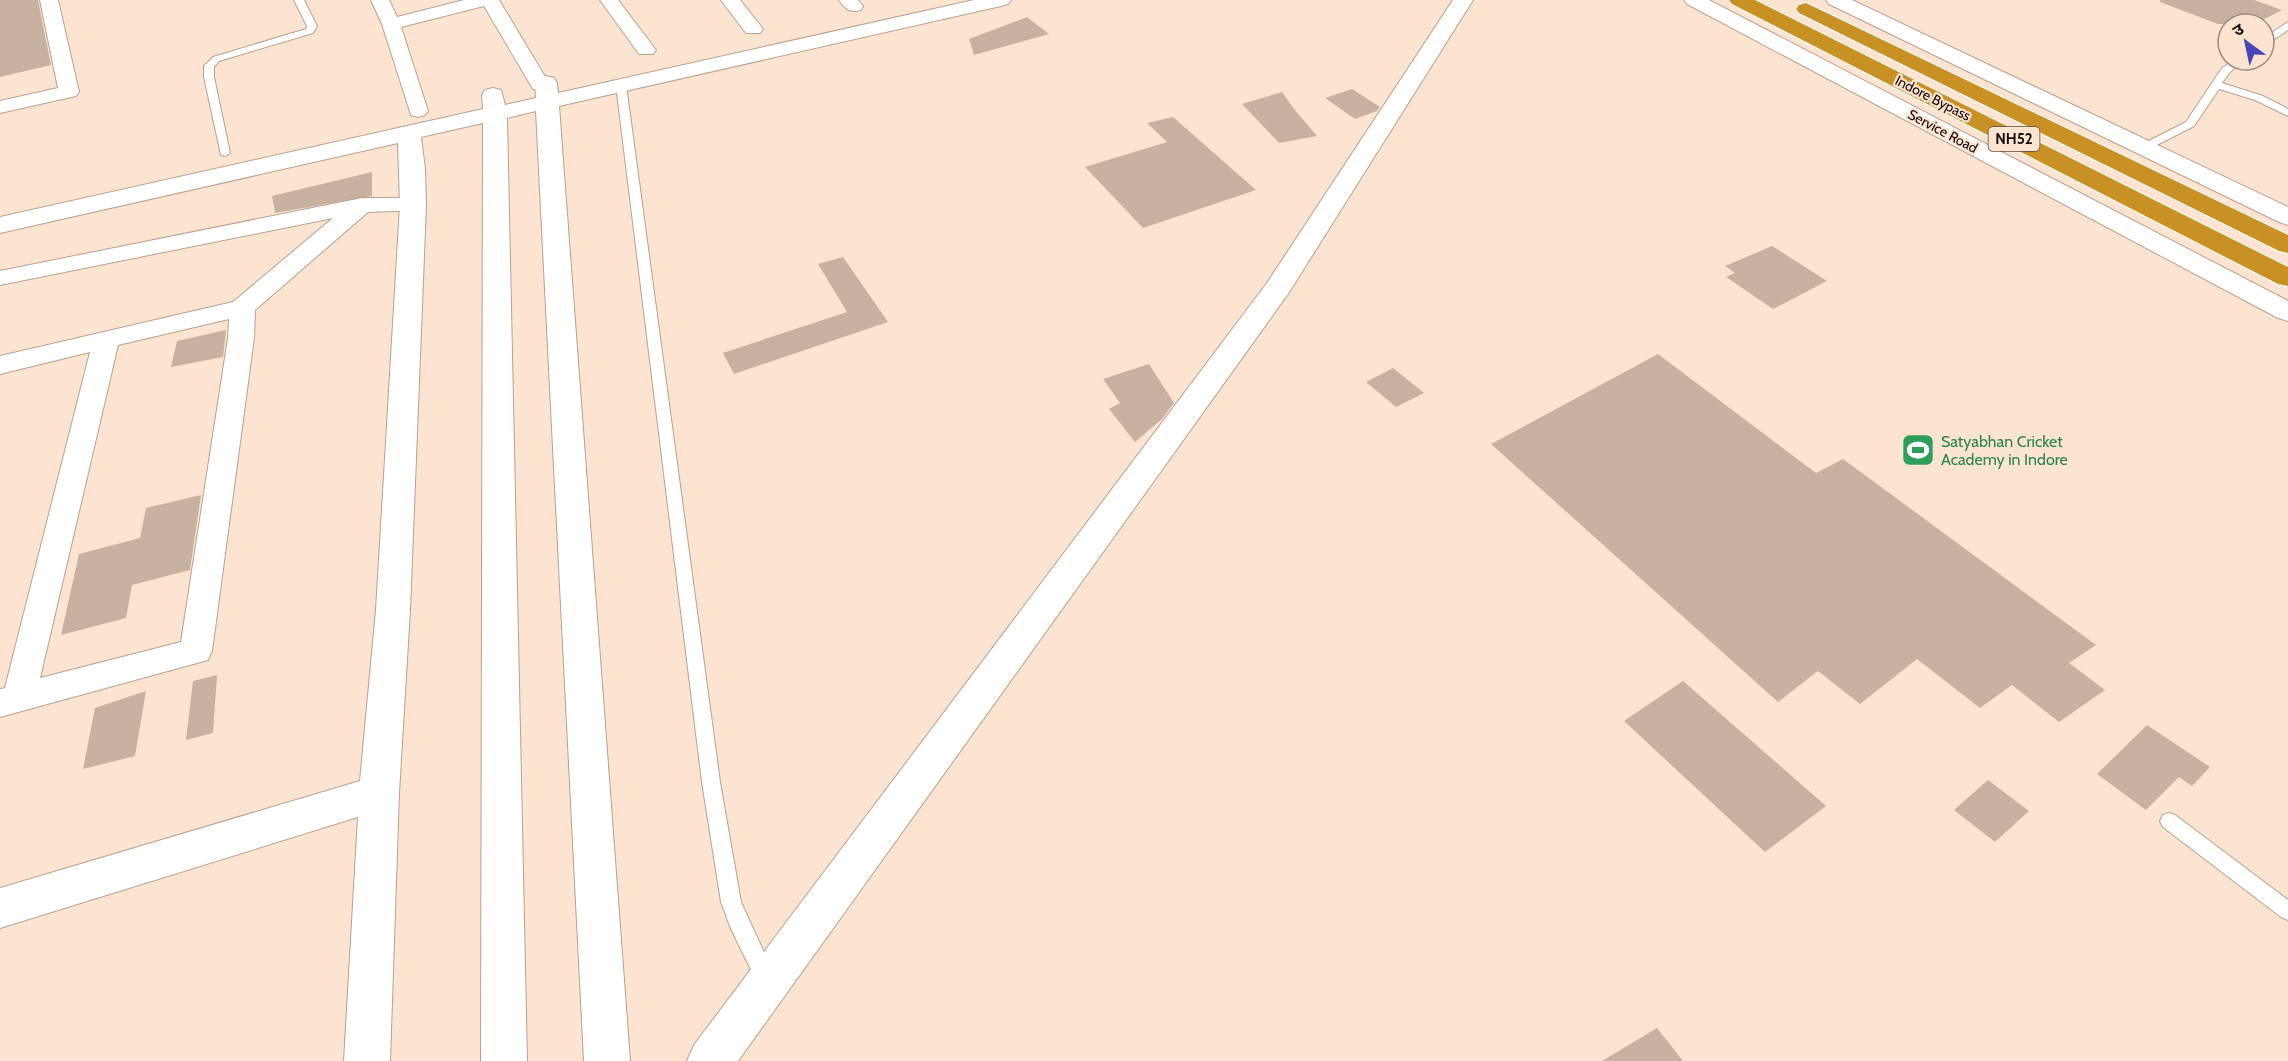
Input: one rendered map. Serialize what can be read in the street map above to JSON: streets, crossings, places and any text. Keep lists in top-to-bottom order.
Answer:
{
  "streets": {
    "highway": ["Indore Bypass", "NH52"],
    "street": ["Service Road"]
  },
  "places": {
    "sports": ["Satyabhan Cricket Academy in Indore"]
  },
  "north": "top left"
}
